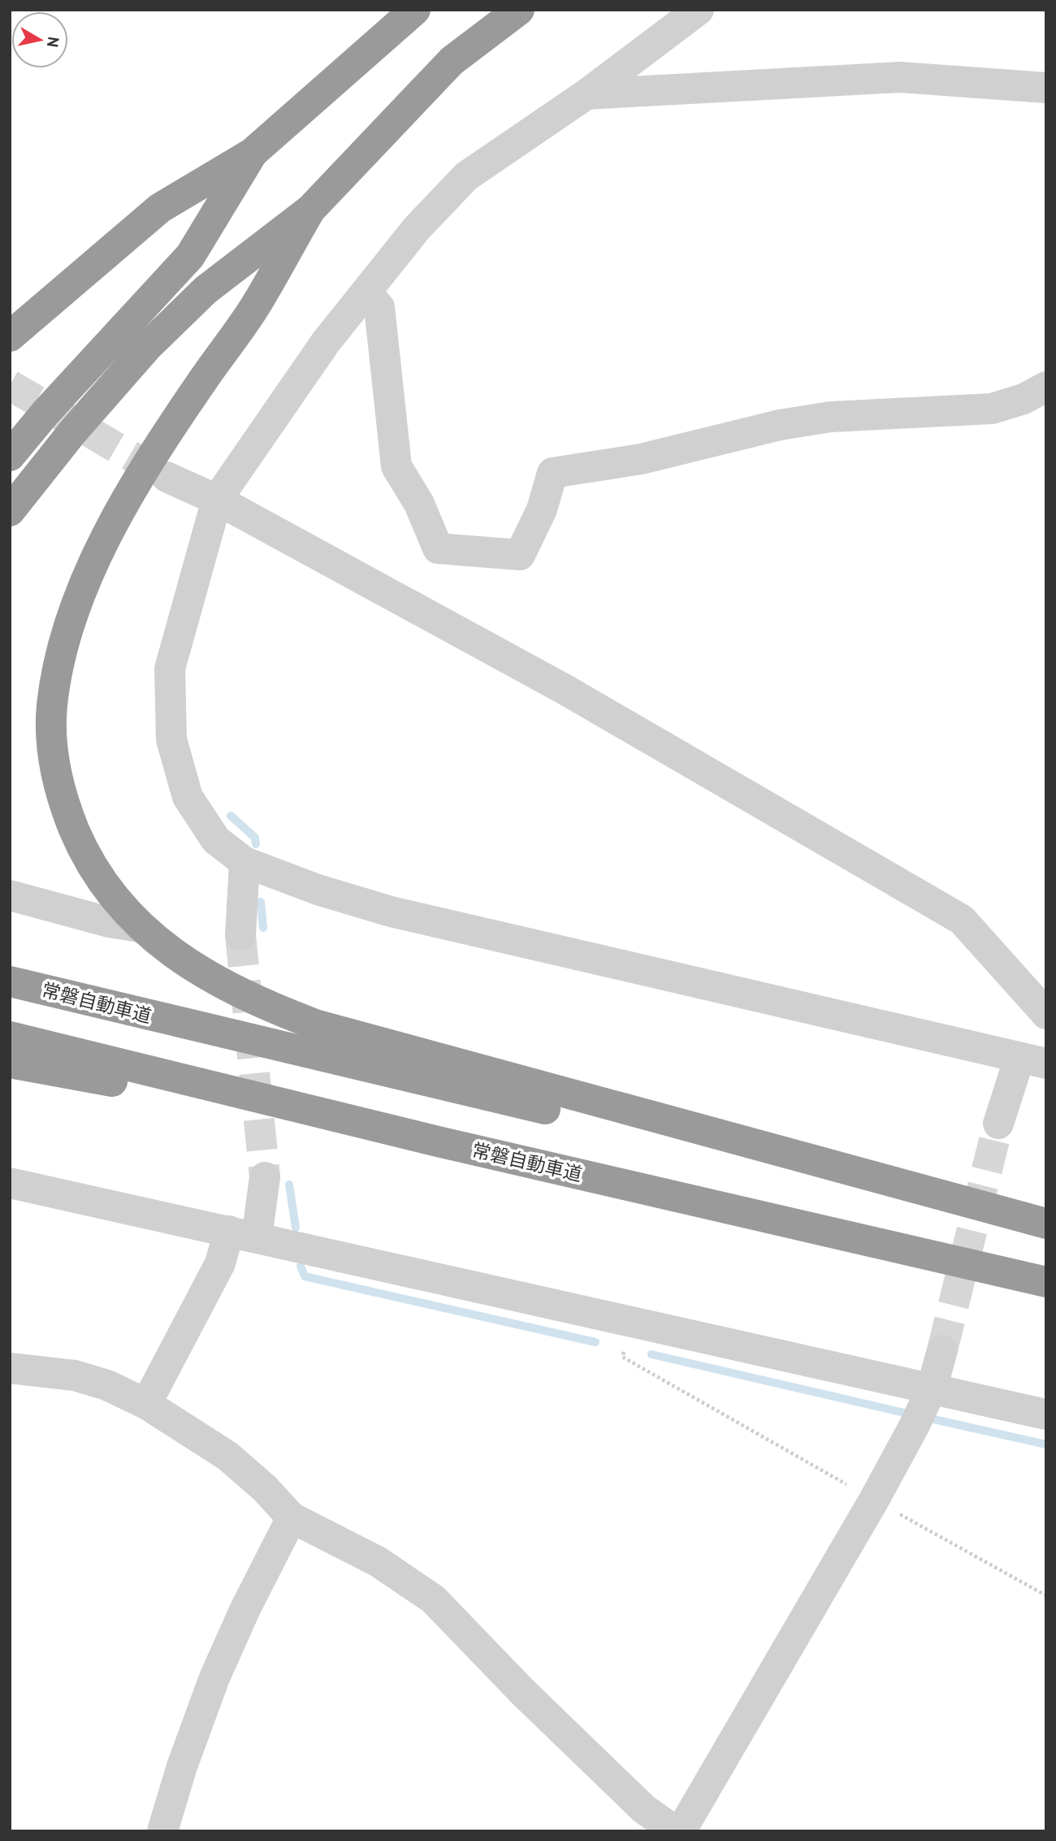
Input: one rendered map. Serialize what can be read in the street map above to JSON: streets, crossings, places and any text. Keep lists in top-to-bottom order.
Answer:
{
  "streets": {
    "highway": ["常磐自動車道"]
  },
  "north": "right"
}
